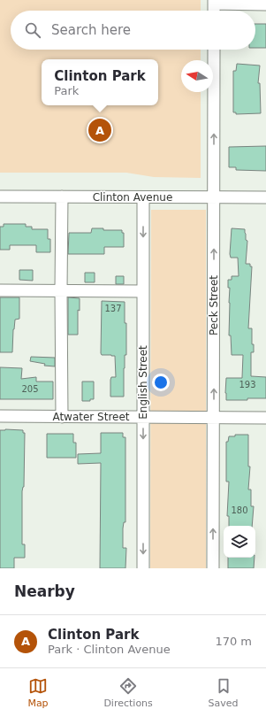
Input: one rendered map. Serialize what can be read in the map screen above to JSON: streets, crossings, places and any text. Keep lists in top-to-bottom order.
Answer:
{
  "streets": {
    "street": [
      "Clinton Avenue",
      "Peck Street",
      "English Street",
      "Atwater Street"
    ]
  },
  "crossings": [
    ["Clinton Avenue", "Peck Street"],
    ["Clinton Avenue", "English Street"],
    ["Peck Street", "Atwater Street"],
    ["English Street", "Atwater Street"]
  ],
  "one_way": ["Peck Street"],
  "house_numbers": [
    "137",
    "193",
    "205",
    "180"
  ],
  "north": "left",
  "page": {
    "search": "Search here",
    "popup": ["Clinton Park", "Park"],
    "pins": "A",
    "heading": "Nearby",
    "list": [
      {
        "mark": "A",
        "name": "Clinton Park",
        "note": "Park · Clinton Avenue",
        "value": "170 m"
      }
    ],
    "nav": ["Map", "Directions", "Saved"]
  }
}
